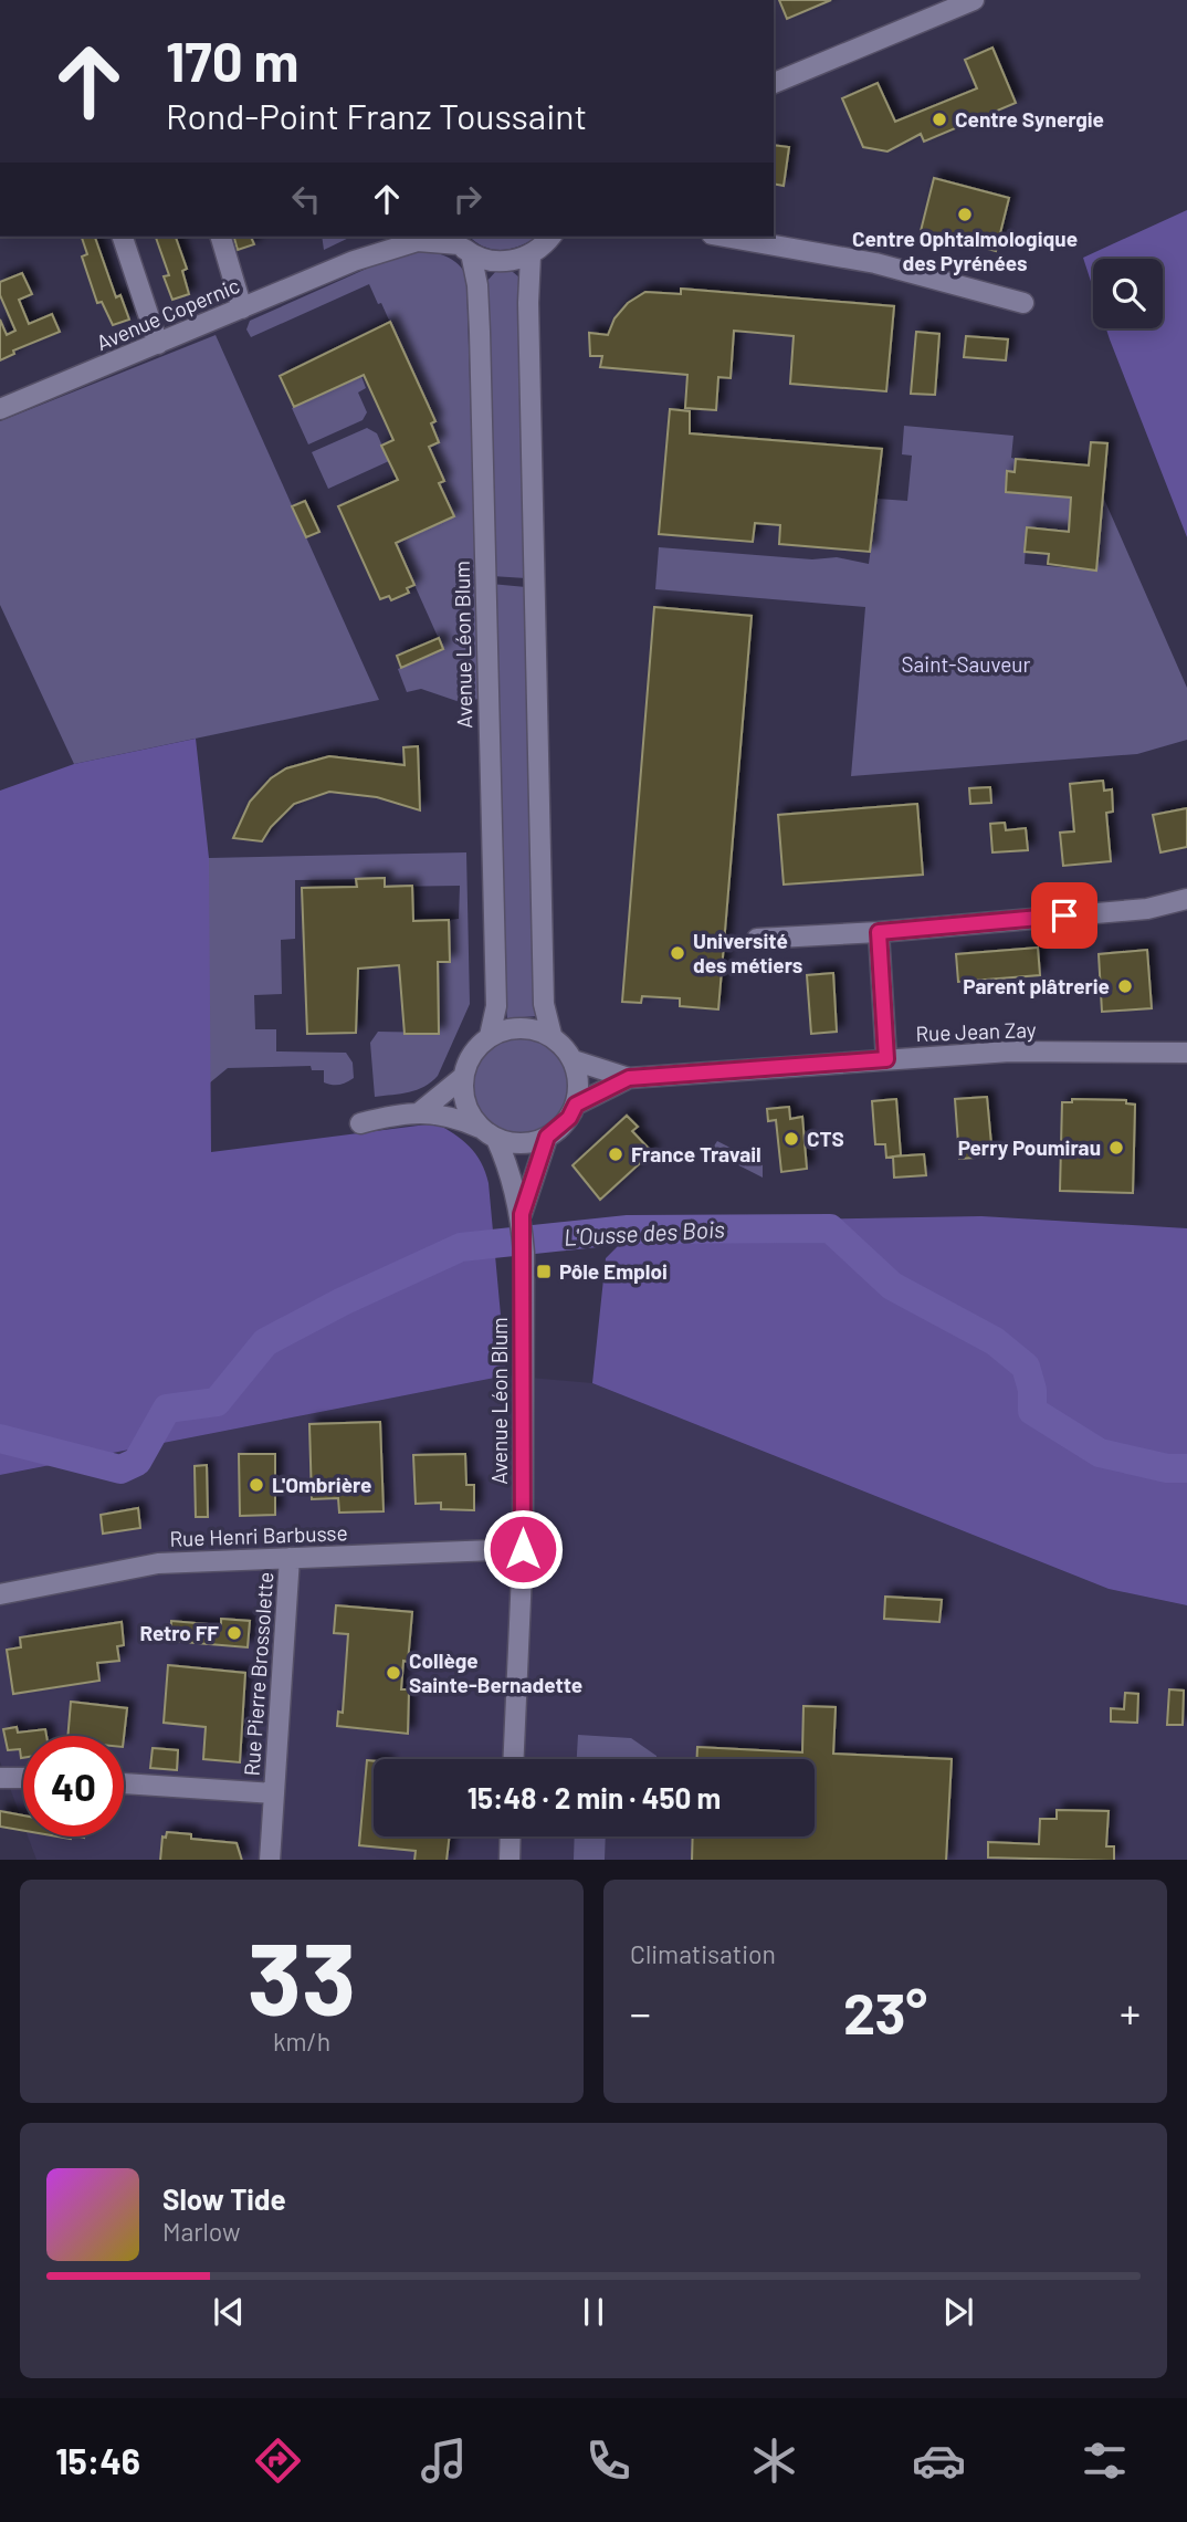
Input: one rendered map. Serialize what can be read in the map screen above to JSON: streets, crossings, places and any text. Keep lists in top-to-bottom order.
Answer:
{
  "streets": {
    "street": [
      "Avenue Copernic",
      "Avenue Léon Blum",
      "Rue Jean Zay",
      "Rue Henri Barbusse",
      "Rue Pierre Brossolette"
    ]
  },
  "crossings": [
    ["Avenue Copernic", "Avenue Léon Blum"],
    ["Avenue Léon Blum", "Rue Jean Zay"],
    ["Avenue Léon Blum", "Rue Henri Barbusse"],
    ["Rue Henri Barbusse", "Rue Pierre Brossolette"]
  ],
  "water": ["L'Ousse des Bois"],
  "parks": ["Saint-Sauveur"],
  "places": {
    "other": [
      "Centre Synergie",
      "Centre Ophtalmologique des Pyrénées",
      "Université des métiers",
      "Parent plâtrerie",
      "CTS",
      "Perry Poumirau",
      "France Travail",
      "L'Ombrière",
      "Retro FF",
      "Collège Sainte-Bernadette"
    ],
    "transit": ["Pôle Emploi"]
  },
  "page": {
    "turn": ["170 m", "Rond-Point Franz Toussaint"],
    "limit": "40",
    "trip": "15:48 · 2 min · 450 m",
    "tile": [
      ["33", "km/h"],
      "Climatisation"
    ],
    "heat": ["−", "23°", "+"],
    "song": ["Slow Tide", "Marlow"],
    "tabs": "15:46"
  }
}
